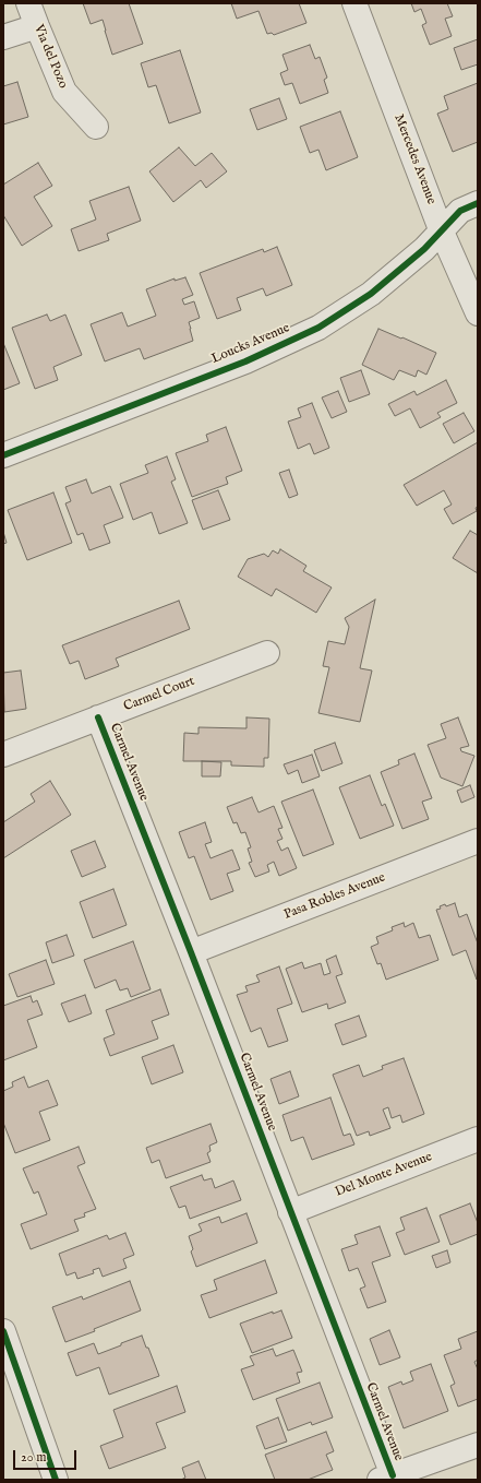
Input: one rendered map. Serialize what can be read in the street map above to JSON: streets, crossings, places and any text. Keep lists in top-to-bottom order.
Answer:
{
  "streets": {
    "street": [
      "Via del Pozo",
      "Mercedes Avenue",
      "Loucks Avenue",
      "Carmel Court",
      "Carmel Avenue",
      "Pasa Robles Avenue",
      "Del Monte Avenue"
    ]
  },
  "crossings": [
    ["Mercedes Avenue", "Loucks Avenue"],
    ["Carmel Court", "Carmel Avenue"],
    ["Carmel Avenue", "Pasa Robles Avenue"],
    ["Carmel Avenue", "Del Monte Avenue"]
  ],
  "scale_bar": "20 m"
}
